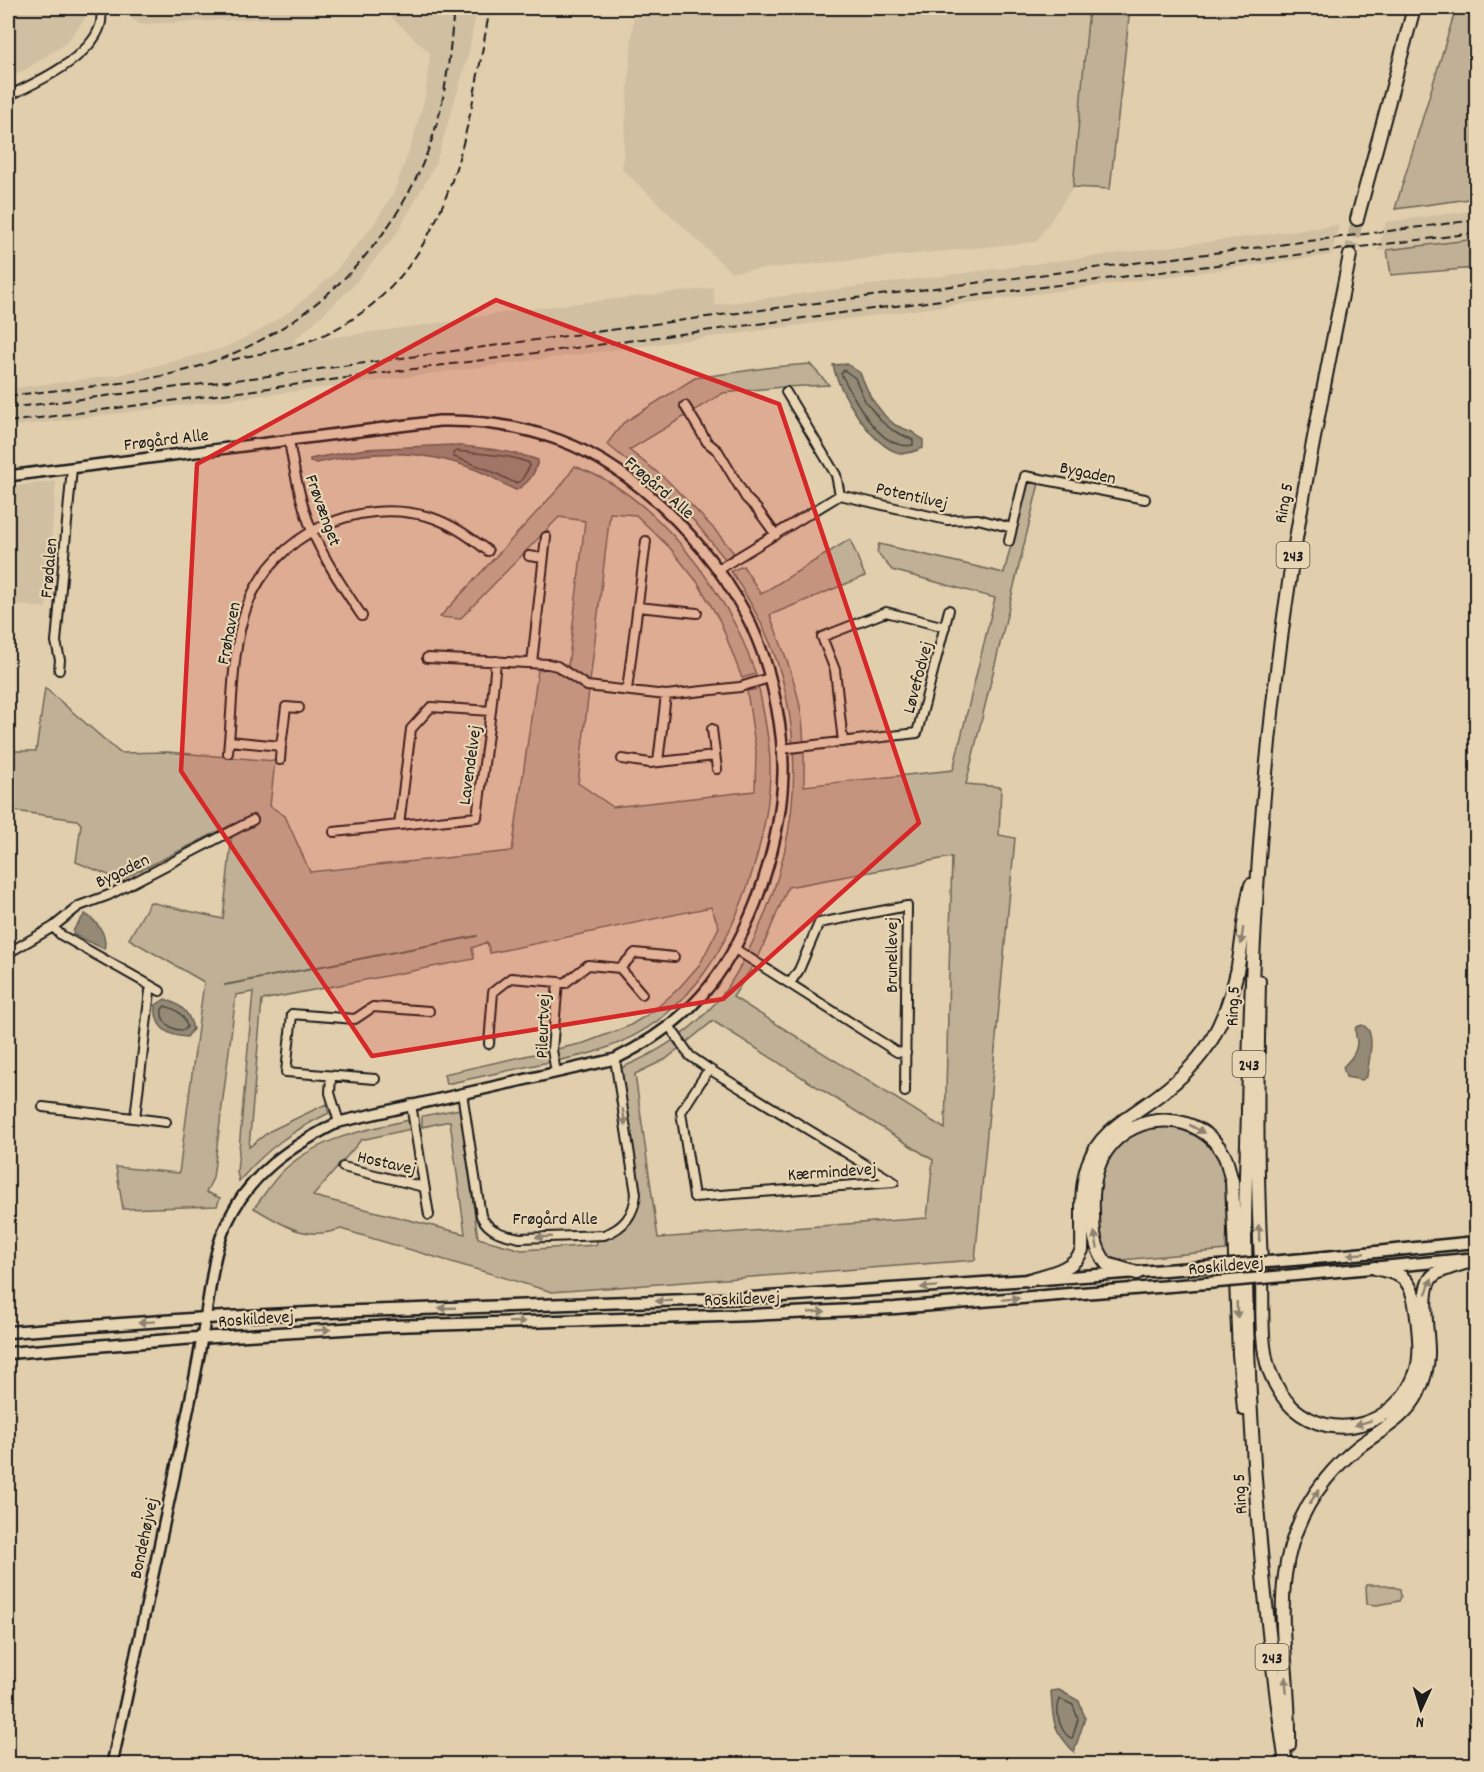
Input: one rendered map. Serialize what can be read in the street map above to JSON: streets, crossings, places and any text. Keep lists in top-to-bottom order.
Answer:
{
  "streets": {
    "highway": ["Ring 5", "243"],
    "main road": ["Roskildevej"],
    "street": [
      "Frøgård Alle",
      "Bygaden",
      "Potentilvej",
      "Frøvænget",
      "Frødalen",
      "Frøhaven",
      "Løvefodvej",
      "Lavendelvej",
      "Brunellevej",
      "Pileurtvej",
      "Hostavej",
      "Kærmindevej",
      "Bondehøjvej"
    ]
  },
  "crossings": [
    ["Frøgård Alle", "Frøvænget"],
    ["Frøgård Alle", "Frødalen"],
    ["Frøgård Alle", "Løvefodvej"],
    ["Frøgård Alle", "Pileurtvej"],
    ["Frøgård Alle", "Hostavej"],
    ["Frøgård Alle", "Kærmindevej"],
    ["Frøgård Alle", "Roskildevej"],
    ["Frøgård Alle", "Bondehøjvej"],
    ["Bygaden", "Potentilvej"],
    ["Frøvænget", "Frøhaven"],
    ["Roskildevej", "Bondehøjvej"]
  ],
  "north": "bottom"
}
